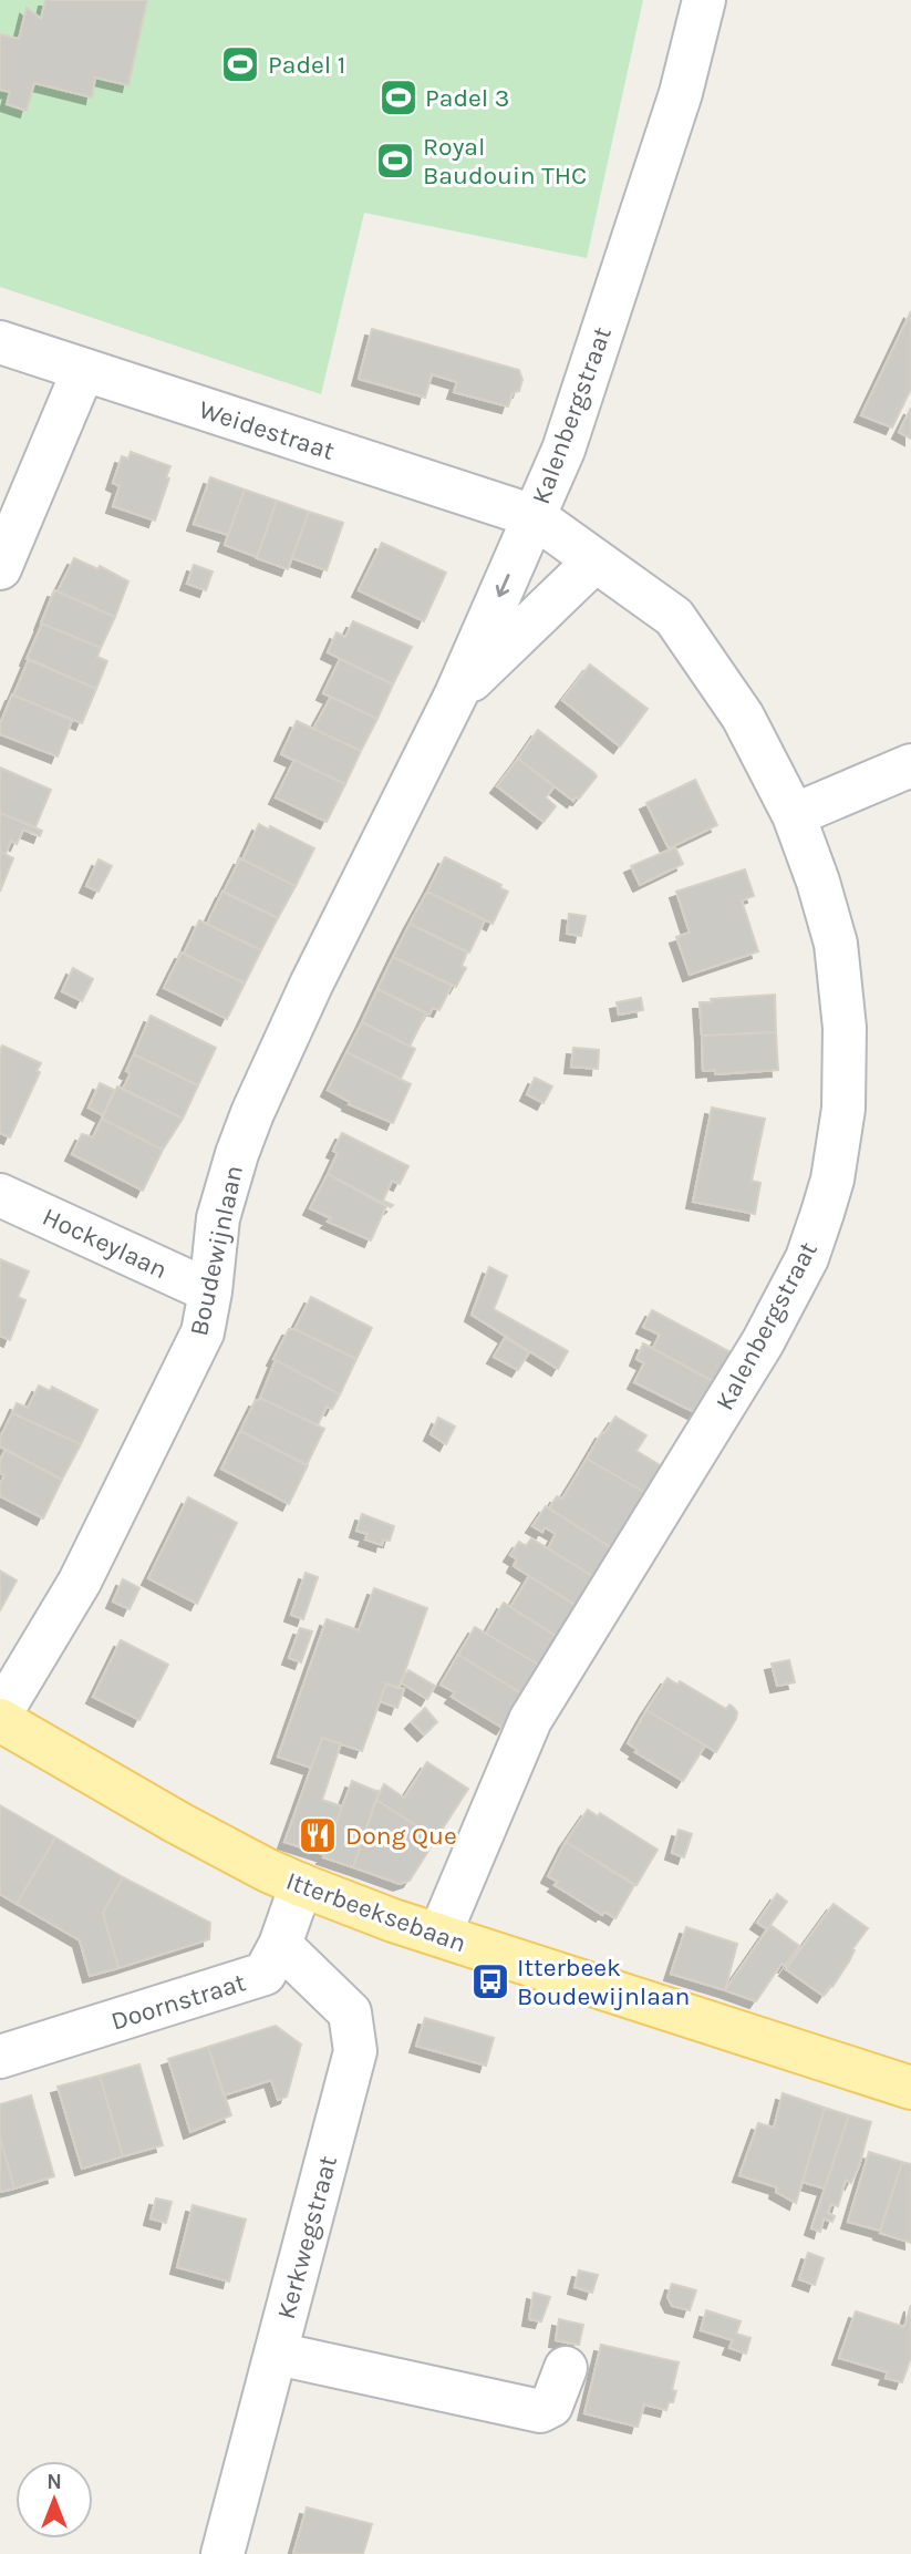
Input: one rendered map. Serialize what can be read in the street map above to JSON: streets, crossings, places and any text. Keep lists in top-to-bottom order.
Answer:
{
  "streets": {
    "main road": ["Itterbeeksebaan"],
    "street": [
      "Kalenbergstraat",
      "Weidestraat",
      "Hockeylaan",
      "Boudewijnlaan",
      "Doornstraat",
      "Kerkwegstraat"
    ]
  },
  "crossings": [
    ["Kalenbergstraat", "Weidestraat"],
    ["Kalenbergstraat", "Boudewijnlaan"],
    ["Kalenbergstraat", "Itterbeeksebaan"],
    ["Weidestraat", "Boudewijnlaan"],
    ["Hockeylaan", "Boudewijnlaan"],
    ["Boudewijnlaan", "Itterbeeksebaan"],
    ["Itterbeeksebaan", "Doornstraat"],
    ["Doornstraat", "Kerkwegstraat"]
  ],
  "places": {
    "sports": ["Padel 1", "Padel 3", "Royal Baudouin THC"],
    "restaurant": ["Dong Que"],
    "bus stop": ["Itterbeek Boudewijnlaan"]
  },
  "north": "top"
}
